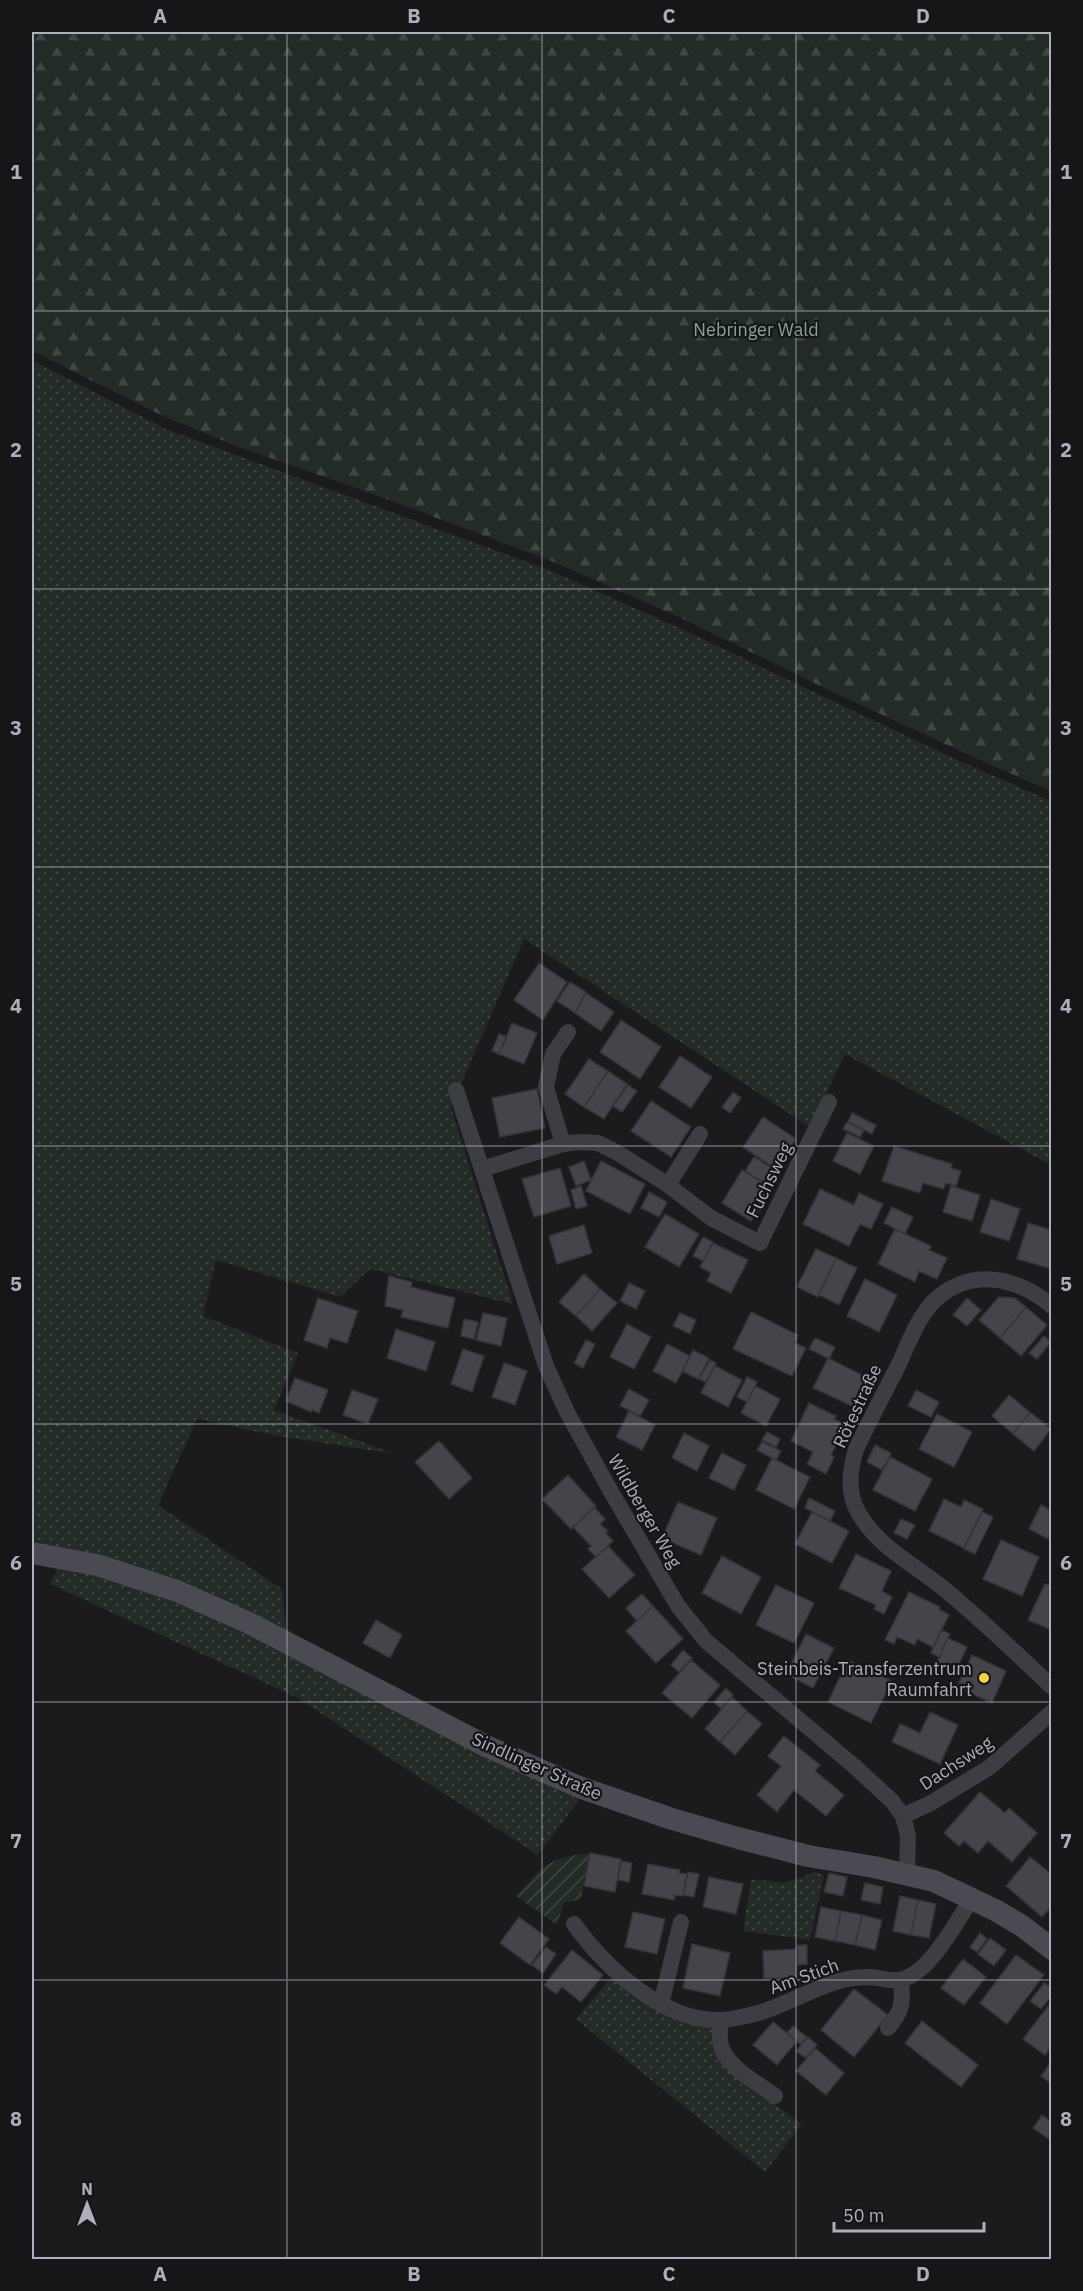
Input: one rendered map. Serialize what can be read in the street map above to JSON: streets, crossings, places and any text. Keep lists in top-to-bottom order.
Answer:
{
  "streets": {
    "street": [
      "Fuchsweg",
      "Rötestraße",
      "Wildberger Weg",
      "Dachsweg",
      "Sindlinger Straße",
      "Am Stich"
    ]
  },
  "crossings": [
    ["Fuchsweg", "Wildberger Weg"],
    ["Wildberger Weg", "Dachsweg"]
  ],
  "parks": ["Nebringer Wald"],
  "places": ["Steinbeis-Transferzentrum Raumfahrt"],
  "scale_bar": "50 m",
  "north": "top",
  "grid": {
    "columns": [
      "A",
      "B",
      "C",
      "D"
    ],
    "rows": [
      "1",
      "2",
      "3",
      "4",
      "5",
      "6",
      "7",
      "8"
    ]
  }
}
